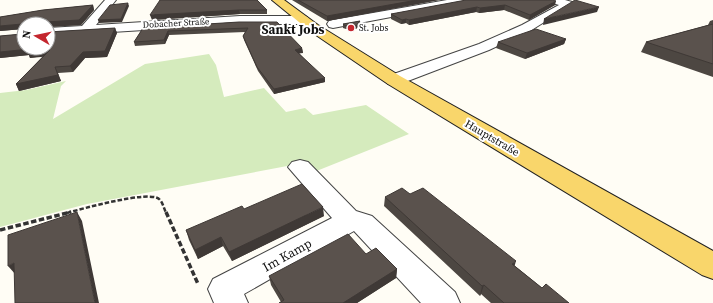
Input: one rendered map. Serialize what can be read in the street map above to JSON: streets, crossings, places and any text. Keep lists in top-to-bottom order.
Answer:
{
  "streets": {
    "main road": ["Hauptstraße"],
    "street": ["Dobacher Straße", "Im Kamp"]
  },
  "crossings": [
    ["Dobacher Straße", "Hauptstraße"]
  ],
  "districts": ["Sankt Jobs"],
  "places": ["St. Jobs"],
  "north": "left"
}
